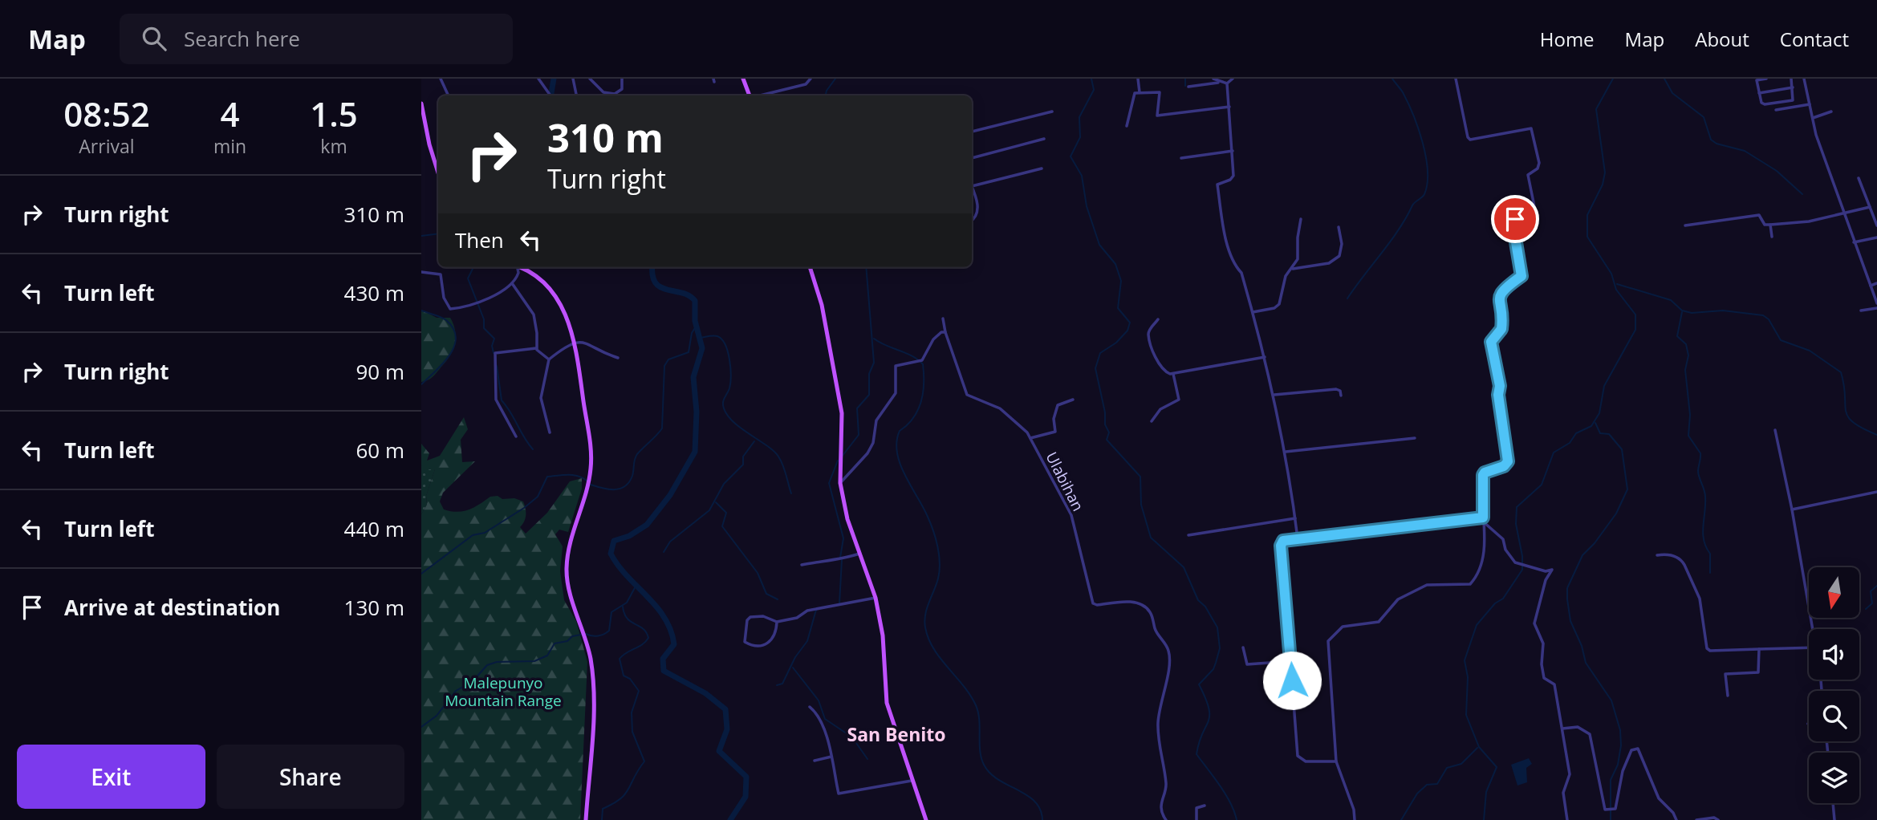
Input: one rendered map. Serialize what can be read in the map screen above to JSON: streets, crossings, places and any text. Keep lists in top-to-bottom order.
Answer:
{
  "streets": {
    "street": ["Ulabihan"]
  },
  "districts": ["San Benito"],
  "parks": ["Malepunyo Mountain Range"],
  "north": "bottom",
  "page": {
    "header": "Map",
    "search": "Search here",
    "nav": [
      "Home",
      "Map",
      "About",
      "Contact"
    ],
    "eta": [
      "08:52",
      "Arrival",
      "4",
      "min",
      "1.5",
      "km"
    ],
    "turn": ["310 m", "Turn right"],
    "list": [
      {
        "name": "Turn right",
        "value": "310 m"
      },
      {
        "name": "Turn left",
        "value": "430 m"
      },
      {
        "name": "Turn right",
        "value": "90 m"
      },
      {
        "name": "Turn left",
        "value": "60 m"
      },
      {
        "name": "Turn left",
        "value": "440 m"
      },
      {
        "name": "Arrive at destination",
        "value": "130 m"
      }
    ],
    "then": "Then",
    "buttons": ["Exit", "Share"]
  }
}
